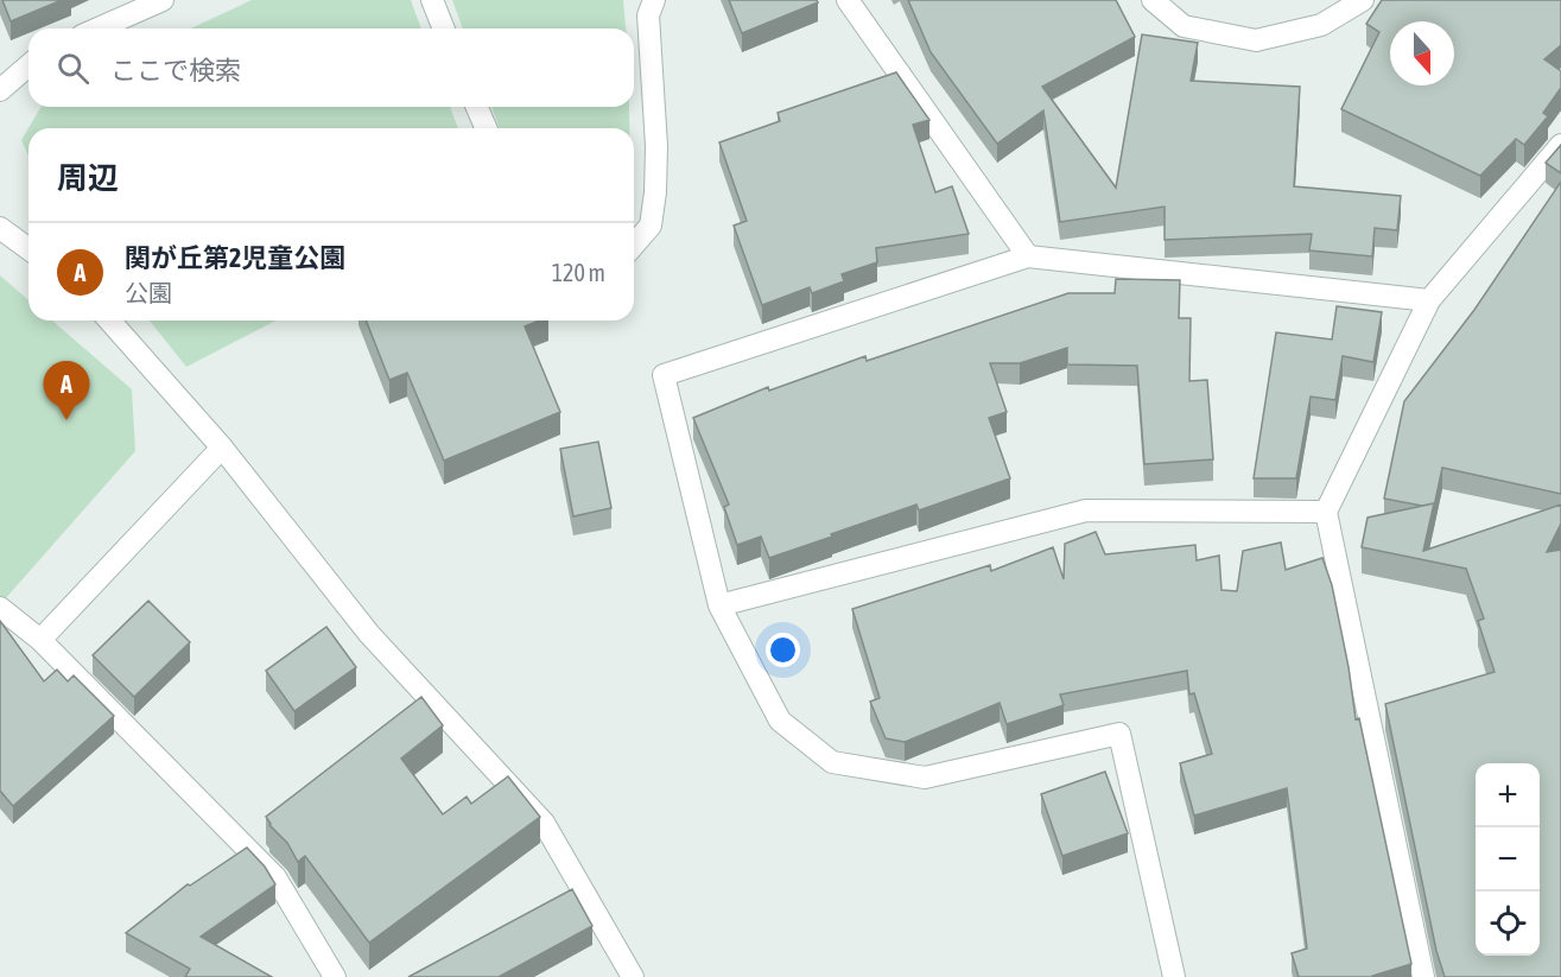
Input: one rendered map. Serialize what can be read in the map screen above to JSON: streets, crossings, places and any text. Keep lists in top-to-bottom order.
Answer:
{
  "north": "bottom",
  "page": {
    "search": "ここで検索",
    "heading": "周辺",
    "list": [
      {
        "mark": "A",
        "name": "関が丘第2児童公園",
        "note": "公園",
        "value": "120 m"
      }
    ],
    "pins": "A",
    "map_buttons": ["+", "−"]
  }
}
